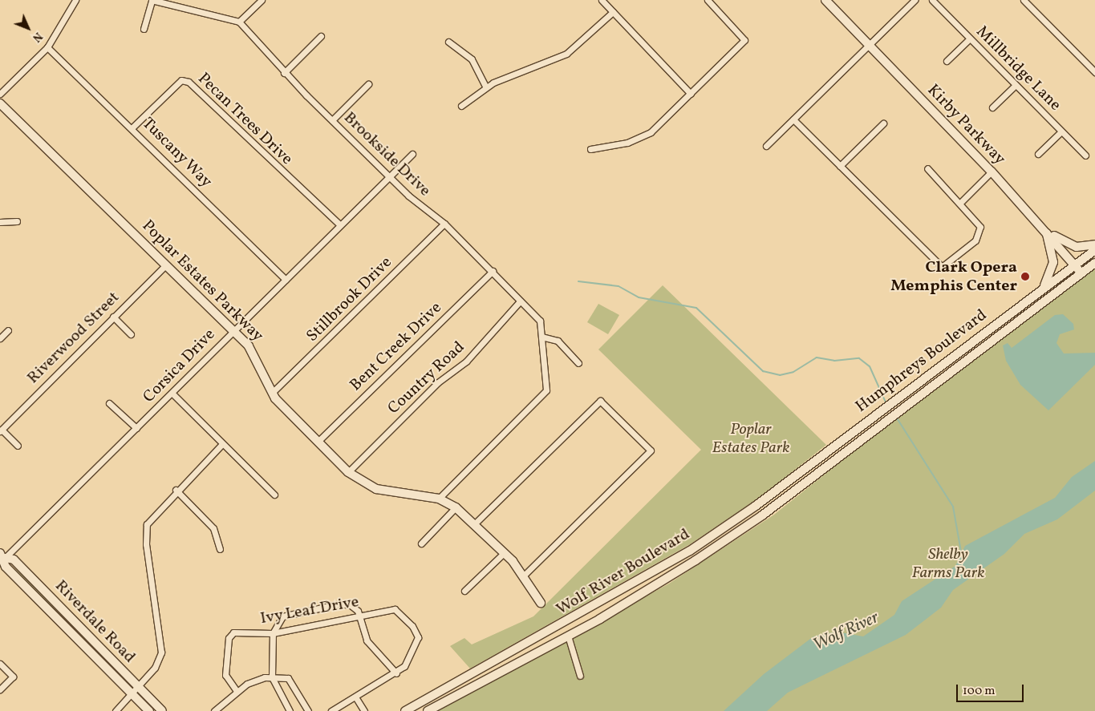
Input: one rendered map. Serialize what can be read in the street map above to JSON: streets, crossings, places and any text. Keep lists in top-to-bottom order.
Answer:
{
  "streets": {
    "main road": [
      "Kirby Parkway",
      "Poplar Estates Parkway",
      "Humphreys Boulevard",
      "Wolf River Boulevard",
      "Riverdale Road"
    ],
    "street": [
      "Millbridge Lane",
      "Pecan Trees Drive",
      "Tuscany Way",
      "Brookside Drive",
      "Stillbrook Drive",
      "Riverwood Street",
      "Bent Creek Drive",
      "Corsica Drive",
      "Country Road",
      "Ivy Leaf Drive"
    ]
  },
  "crossings": [
    ["Pecan Trees Drive", "Tuscany Way"],
    ["Pecan Trees Drive", "Corsica Drive"],
    ["Kirby Parkway", "Humphreys Boulevard"],
    ["Tuscany Way", "Corsica Drive"],
    ["Brookside Drive", "Poplar Estates Parkway"],
    ["Brookside Drive", "Stillbrook Drive"],
    ["Brookside Drive", "Bent Creek Drive"],
    ["Brookside Drive", "Corsica Drive"],
    ["Brookside Drive", "Country Road"],
    ["Poplar Estates Parkway", "Stillbrook Drive"],
    ["Poplar Estates Parkway", "Riverwood Street"],
    ["Poplar Estates Parkway", "Bent Creek Drive"],
    ["Poplar Estates Parkway", "Corsica Drive"],
    ["Poplar Estates Parkway", "Country Road"],
    ["Humphreys Boulevard", "Wolf River Boulevard"],
    ["Corsica Drive", "Riverdale Road"]
  ],
  "water": ["Wolf River"],
  "parks": ["Poplar Estates Park", "Shelby Farms Park"],
  "places": ["Clark Opera Memphis Center"],
  "scale_bar": "100 m",
  "north": "bottom right"
}
